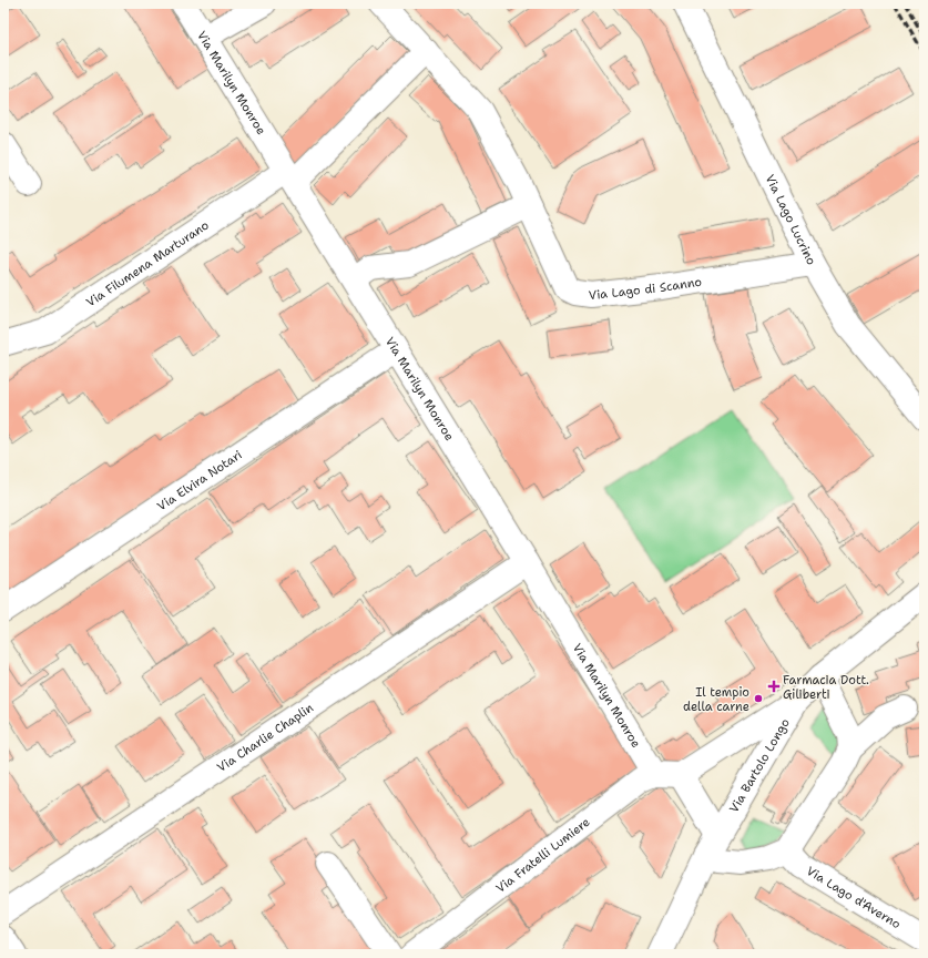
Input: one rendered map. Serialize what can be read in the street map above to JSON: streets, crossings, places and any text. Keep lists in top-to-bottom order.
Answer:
{
  "streets": {
    "street": [
      "Via Marilyn Monroe",
      "Via Lago Lucrino",
      "Via Filumena Marturano",
      "Via Lago di Scanno",
      "Via Elvira Notari",
      "Via Charlie Chaplin",
      "Via Bartolo Longo",
      "Via Fratelli Lumiere",
      "Via Lago d'Averno"
    ]
  },
  "crossings": [
    ["Via Marilyn Monroe", "Via Filumena Marturano"],
    ["Via Marilyn Monroe", "Via Elvira Notari"],
    ["Via Marilyn Monroe", "Via Charlie Chaplin"],
    ["Via Marilyn Monroe", "Via Fratelli Lumiere"],
    ["Via Lago Lucrino", "Via Lago di Scanno"]
  ],
  "places": {
    "health": ["Farmacia Dott. Giliberti"],
    "other": ["Il tempio della carne"]
  }
}
